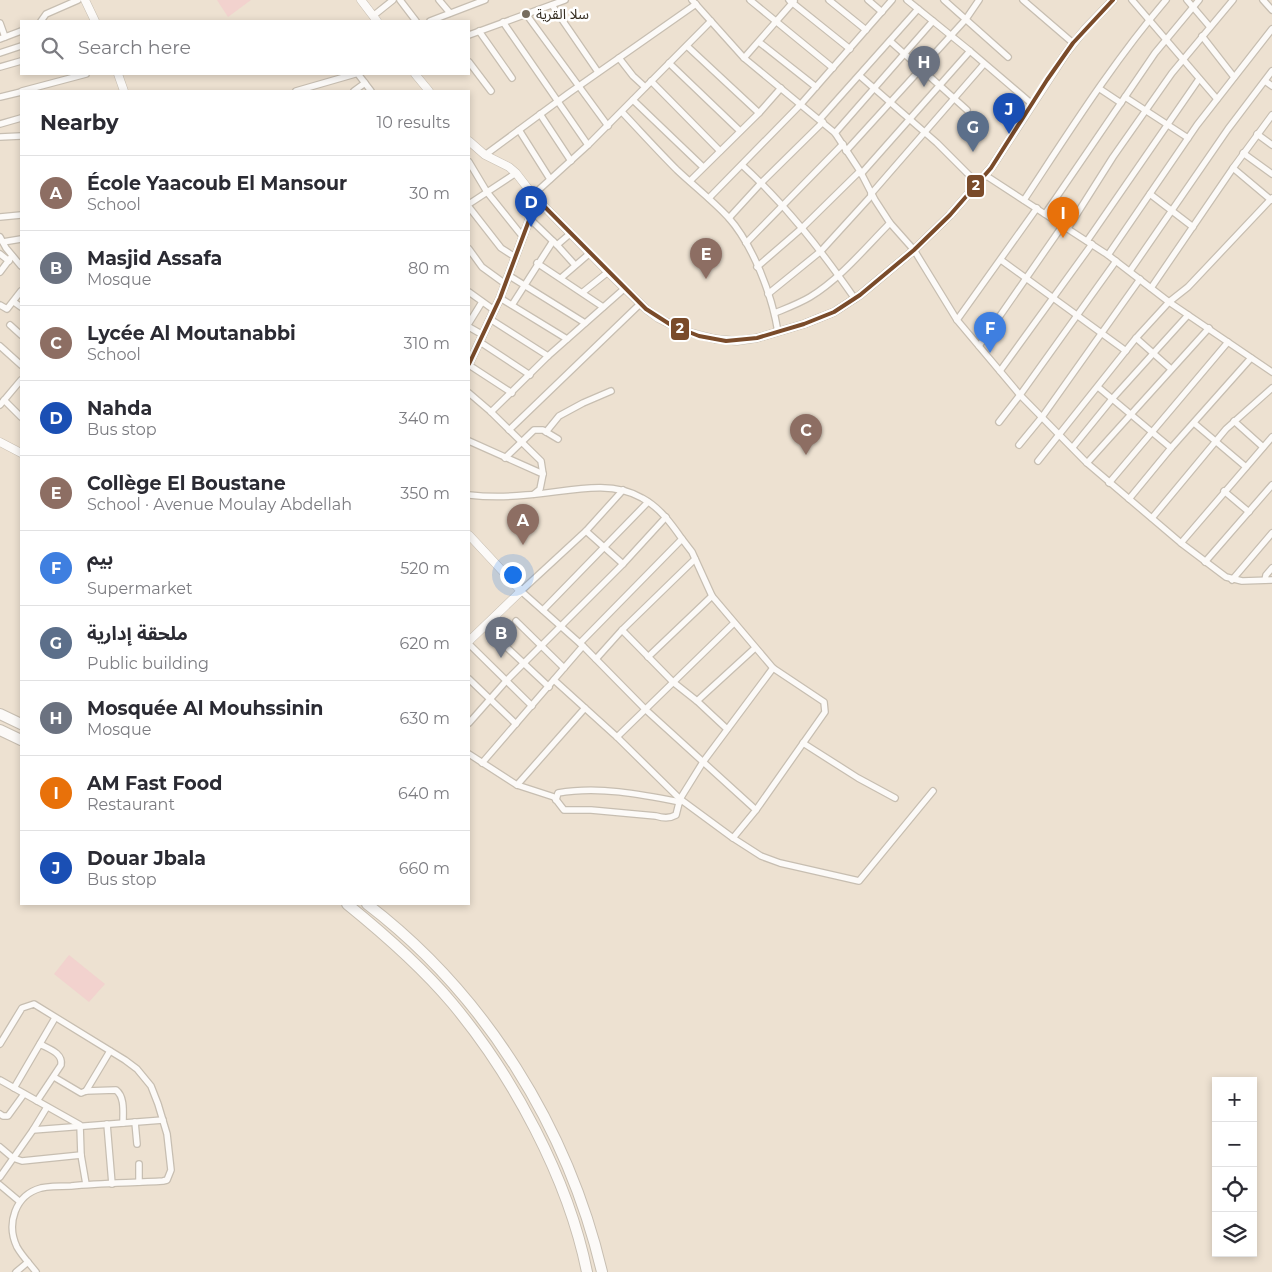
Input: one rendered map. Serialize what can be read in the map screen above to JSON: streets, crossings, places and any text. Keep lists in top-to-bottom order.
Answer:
{
  "places": ["سلا القرية"],
  "lines": ["transit line 2"],
  "page": {
    "search": "Search here",
    "pins": [
      "H",
      "J",
      "G",
      "D",
      "I",
      "E",
      "F",
      "C",
      "A",
      "B"
    ],
    "heading": ["Nearby", "10 results"],
    "list": [
      {
        "mark": "A",
        "name": "École Yaacoub El Mansour",
        "note": "School",
        "value": "30 m"
      },
      {
        "mark": "B",
        "name": "Masjid Assafa",
        "note": "Mosque",
        "value": "80 m"
      },
      {
        "mark": "C",
        "name": "Lycée Al Moutanabbi",
        "note": "School",
        "value": "310 m"
      },
      {
        "mark": "D",
        "name": "Nahda",
        "note": "Bus stop",
        "value": "340 m"
      },
      {
        "mark": "E",
        "name": "Collège El Boustane",
        "note": "School · Avenue Moulay Abdellah",
        "value": "350 m"
      },
      {
        "mark": "F",
        "name": "بيم",
        "note": "Supermarket",
        "value": "520 m"
      },
      {
        "mark": "G",
        "name": "ملحقة إدارية",
        "note": "Public building",
        "value": "620 m"
      },
      {
        "mark": "H",
        "name": "Mosquée Al Mouhssinin",
        "note": "Mosque",
        "value": "630 m"
      },
      {
        "mark": "I",
        "name": "AM Fast Food",
        "note": "Restaurant",
        "value": "640 m"
      },
      {
        "mark": "J",
        "name": "Douar Jbala",
        "note": "Bus stop",
        "value": "660 m"
      }
    ],
    "map_buttons": ["+", "−"]
  }
}
